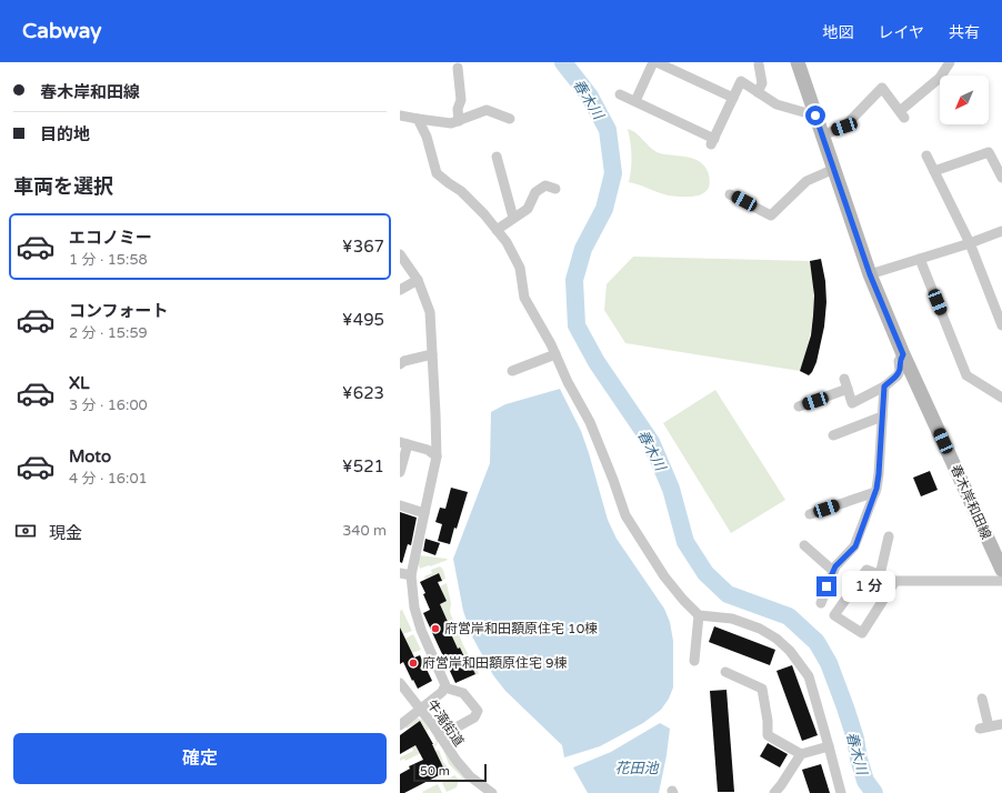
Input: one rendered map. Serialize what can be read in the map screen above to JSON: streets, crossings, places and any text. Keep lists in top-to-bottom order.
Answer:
{
  "streets": {
    "main road": ["春木岸和田線"],
    "street": ["牛滝街道"]
  },
  "water": ["春木川", "花田池"],
  "places": ["府営岸和田額原住宅 10棟", "府営岸和田額原住宅 9棟"],
  "scale_bar": "50 m",
  "north": "bottom left",
  "page": {
    "header": "Cabway",
    "nav": ["地図", "レイヤ", "共有"],
    "banner": ["春木岸和田線", "目的地"],
    "heading": "車両を選択",
    "list": [
      {
        "name": "エコノミー",
        "note": "1 分 · 15:58",
        "value": "¥367"
      },
      {
        "name": "コンフォート",
        "note": "2 分 · 15:59",
        "value": "¥495"
      },
      {
        "name": "XL",
        "note": "3 分 · 16:00",
        "value": "¥623"
      },
      {
        "name": "Moto",
        "note": "4 分 · 16:01",
        "value": "¥521"
      }
    ],
    "pay": ["現金", "340 m"],
    "bubble": "1 分",
    "buttons": "確定",
    "scale": "50 m"
  }
}
